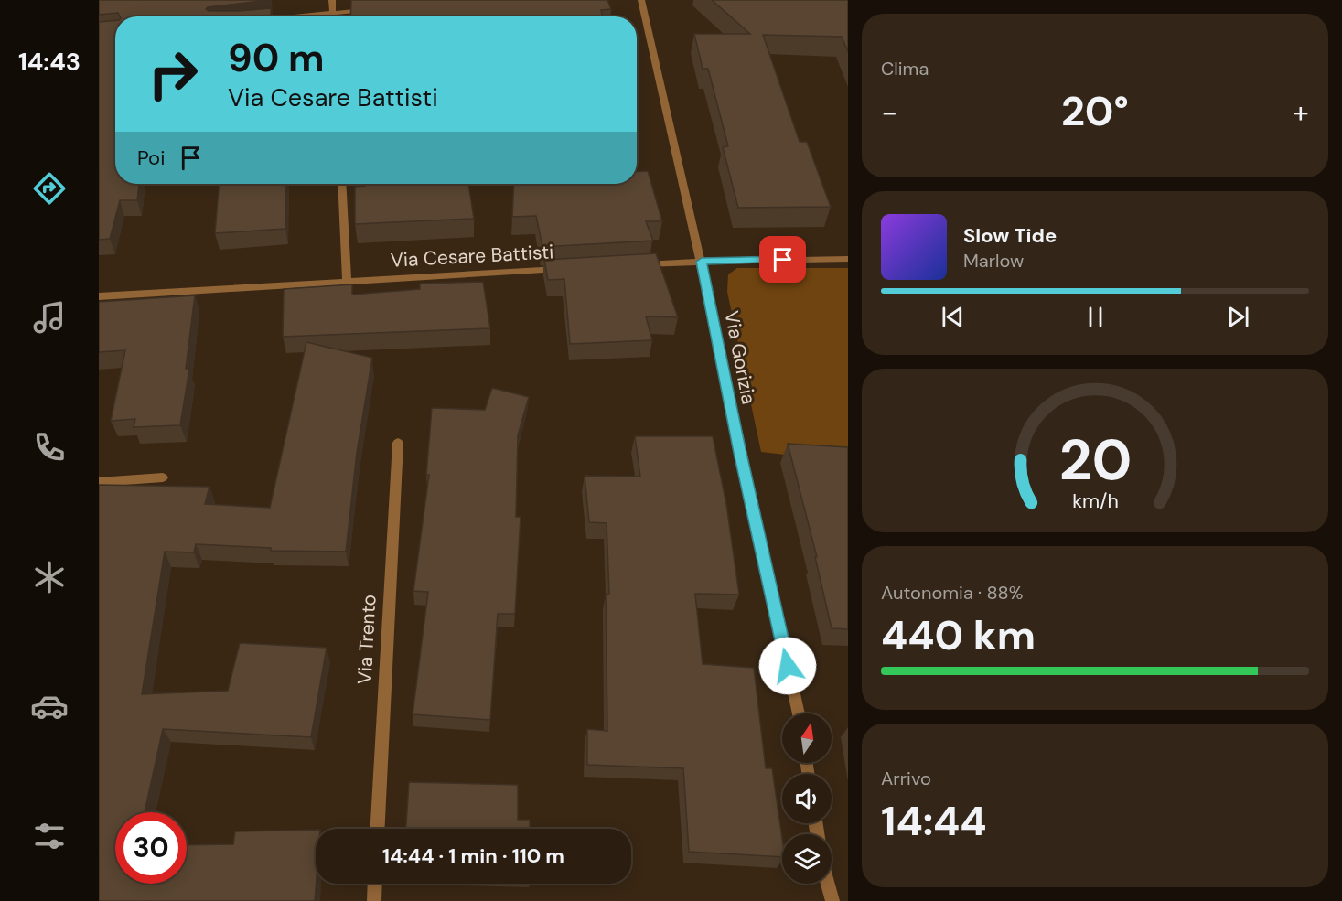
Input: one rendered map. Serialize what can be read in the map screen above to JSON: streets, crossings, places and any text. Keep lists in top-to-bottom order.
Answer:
{
  "streets": {
    "street": ["Via Cesare Battisti", "Via Gorizia", "Via Trento"]
  },
  "north": "top",
  "page": {
    "tabs": "14:43",
    "tile": [
      "Clima",
      ["Autonomia · 88%", "440 km"],
      ["Arrivo", "14:44"]
    ],
    "turn": ["90 m", "Via Cesare Battisti"],
    "heat": ["−", "20°", "+"],
    "then": "Poi",
    "song": ["Slow Tide", "Marlow"],
    "limit": "30",
    "trip": "14:44 · 1 min · 110 m",
    "gauge": ["20", "km/h"]
  }
}
